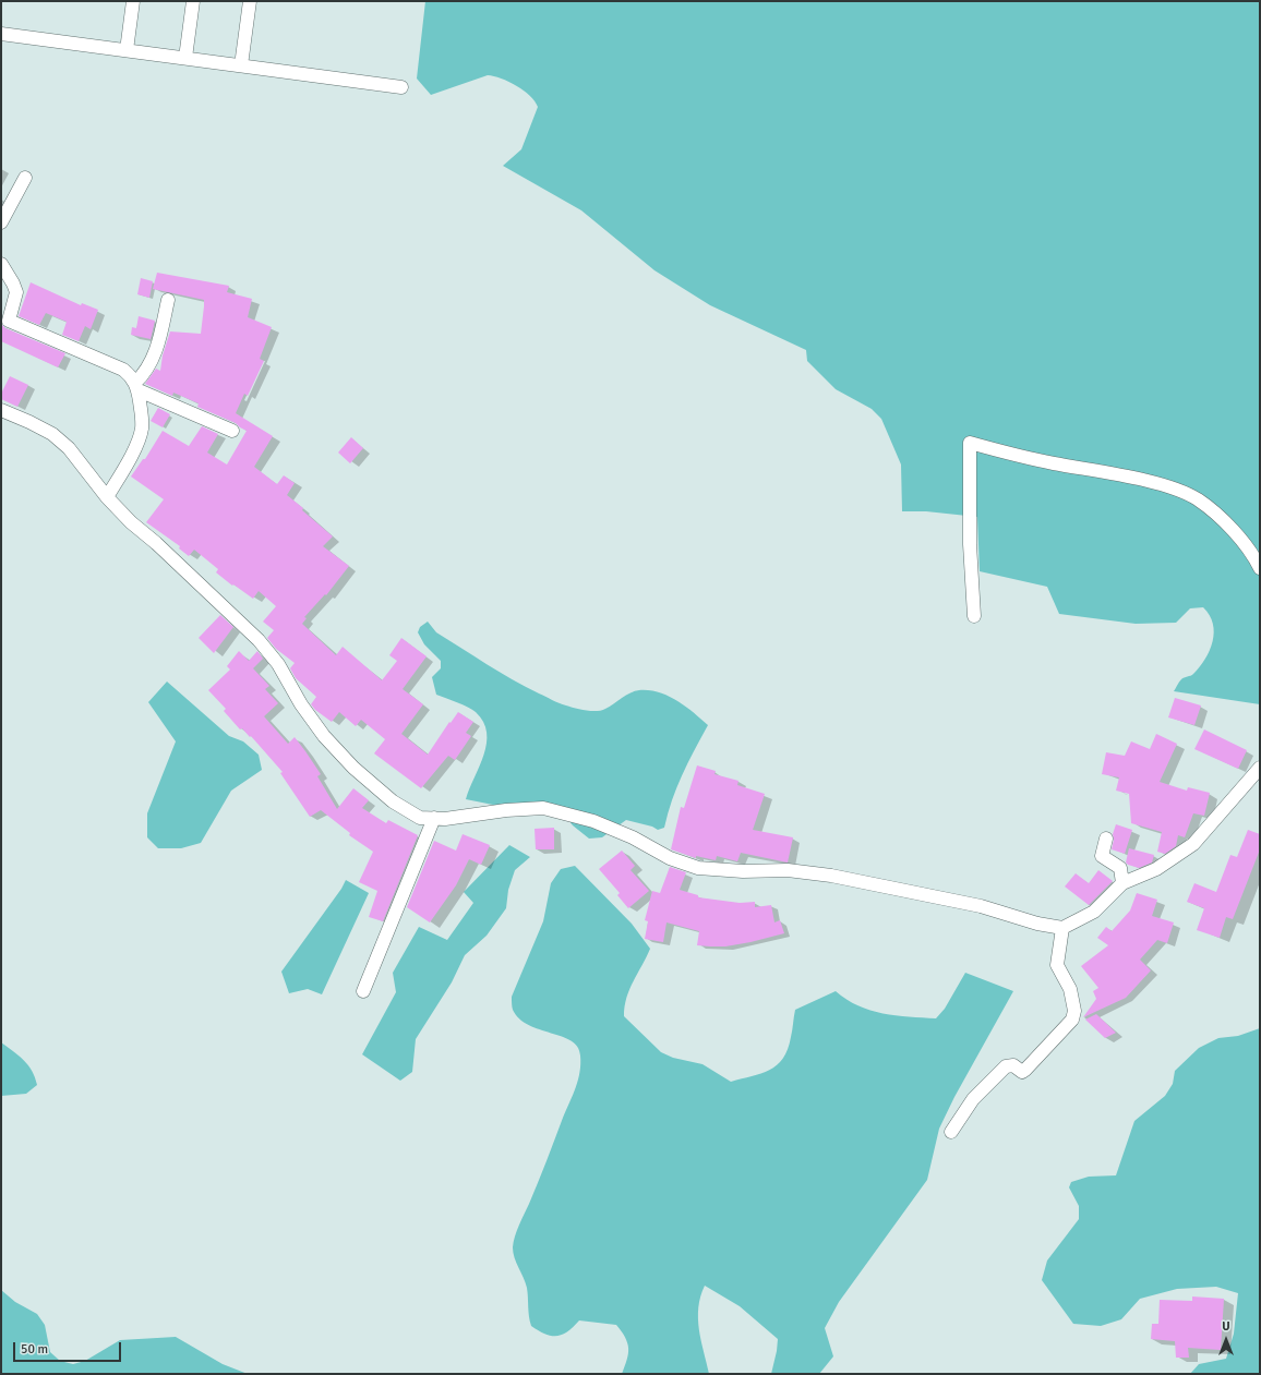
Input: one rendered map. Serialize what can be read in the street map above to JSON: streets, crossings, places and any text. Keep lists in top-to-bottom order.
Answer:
{
  "scale_bar": "50 m",
  "north": "top"
}
